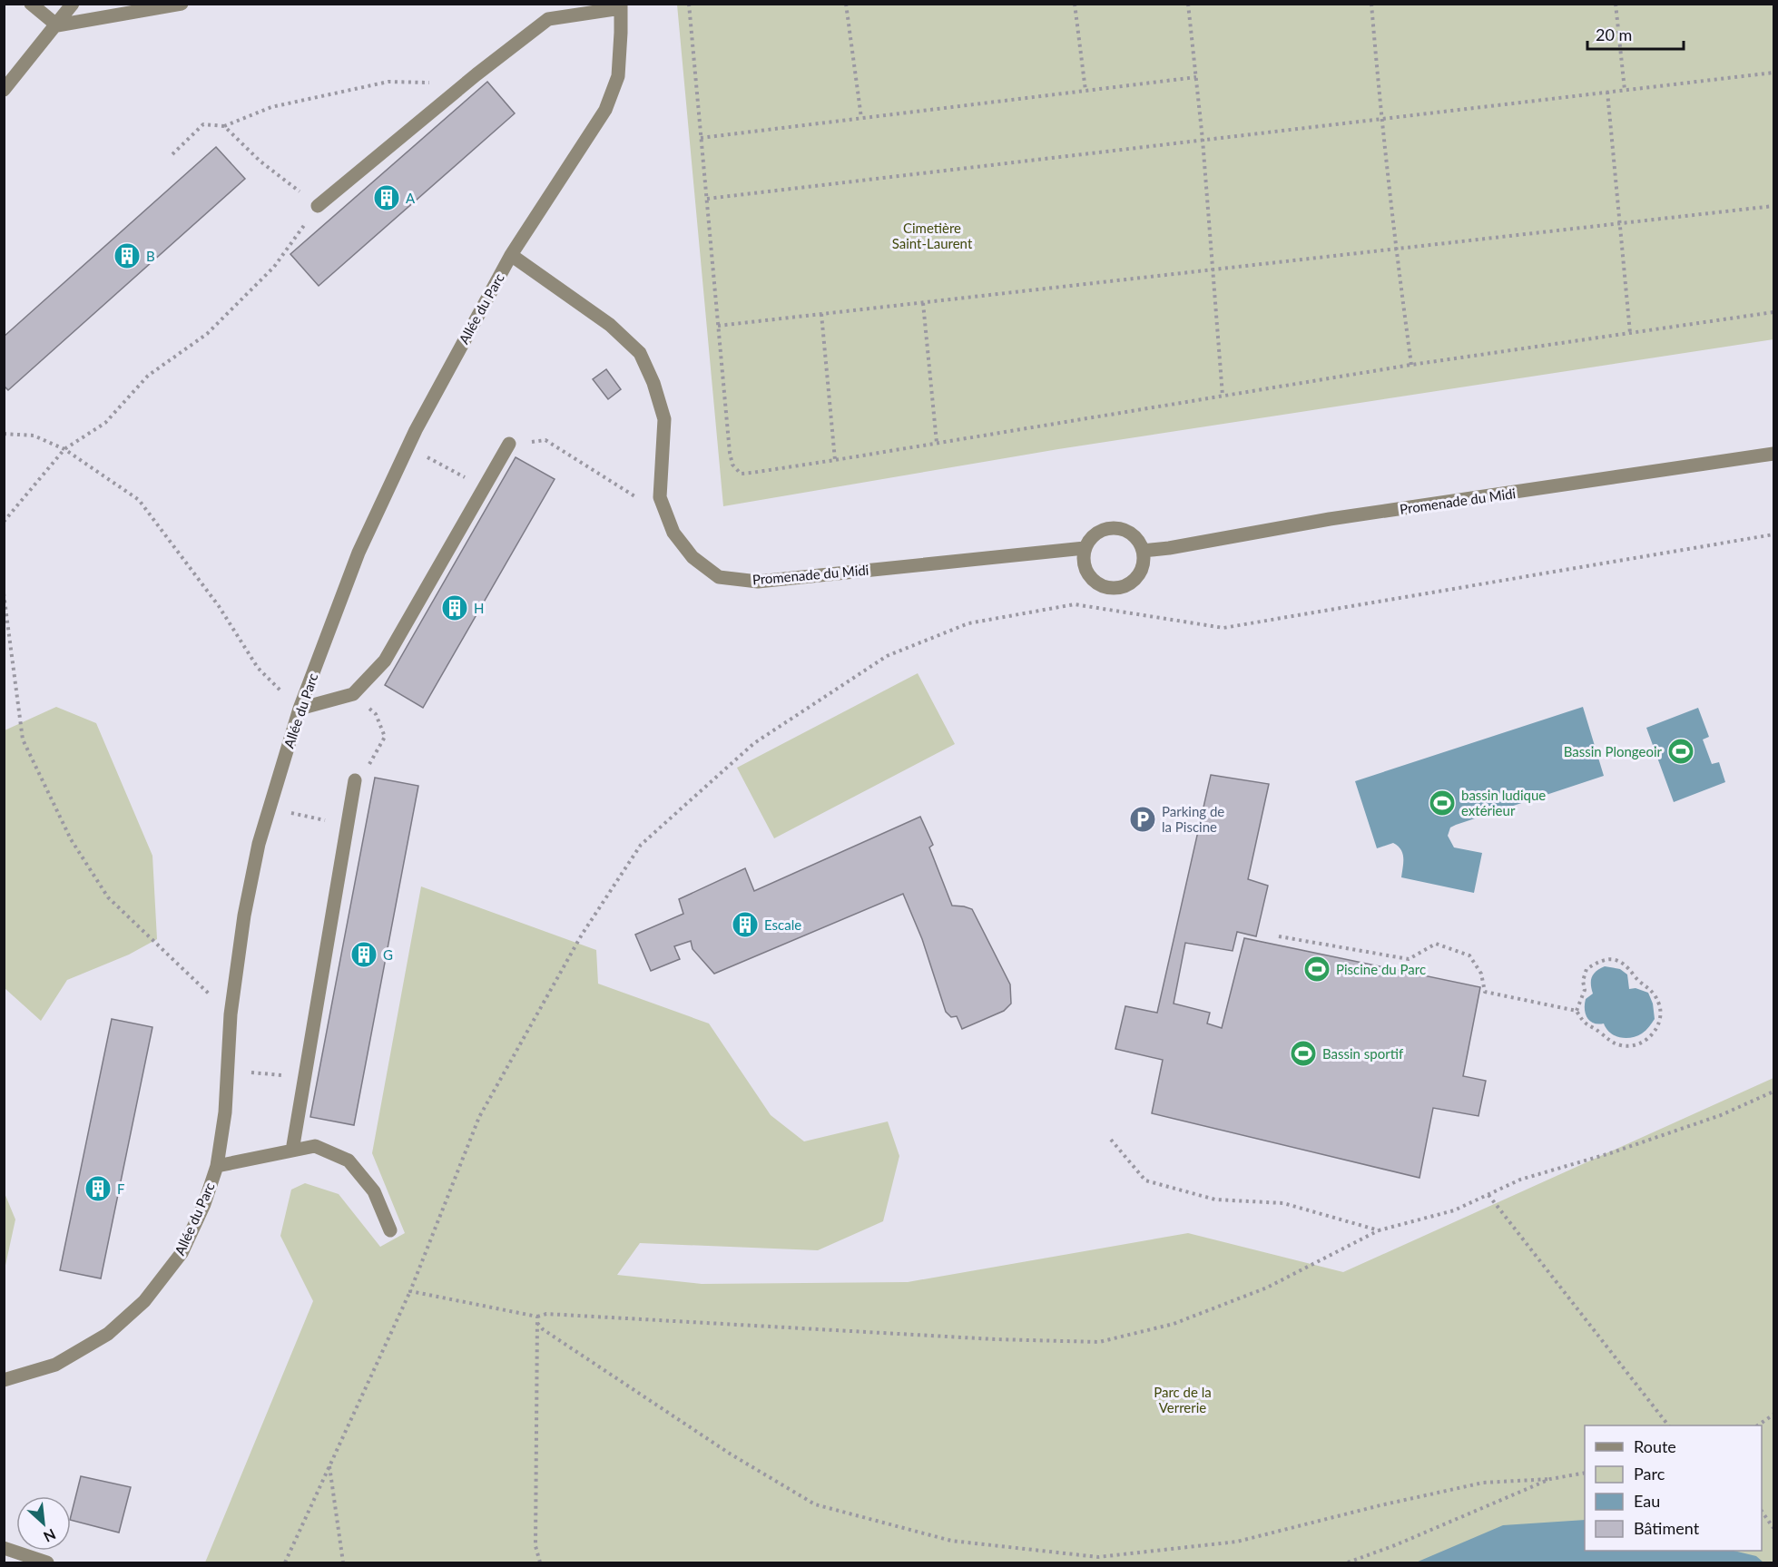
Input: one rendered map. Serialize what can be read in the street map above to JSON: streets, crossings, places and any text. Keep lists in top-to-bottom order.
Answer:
{
  "streets": {
    "street": ["Allée du Parc", "Promenade du Midi"]
  },
  "crossings": [
    ["Allée du Parc", "Promenade du Midi"]
  ],
  "parks": ["Cimetière Saint-Laurent", "Parc de la Verrerie"],
  "places": {
    "building": [
      "A",
      "B",
      "H",
      "Escale",
      "G",
      "F"
    ],
    "sports": [
      "Bassin Plongeoir",
      "bassin ludique extérieur",
      "Piscine du Parc",
      "Bassin sportif"
    ],
    "parking": ["Parking de la Piscine"]
  },
  "legend": [
    "Route",
    "Parc",
    "Eau",
    "Bâtiment"
  ],
  "scale_bar": "20 m",
  "north": "bottom right"
}
